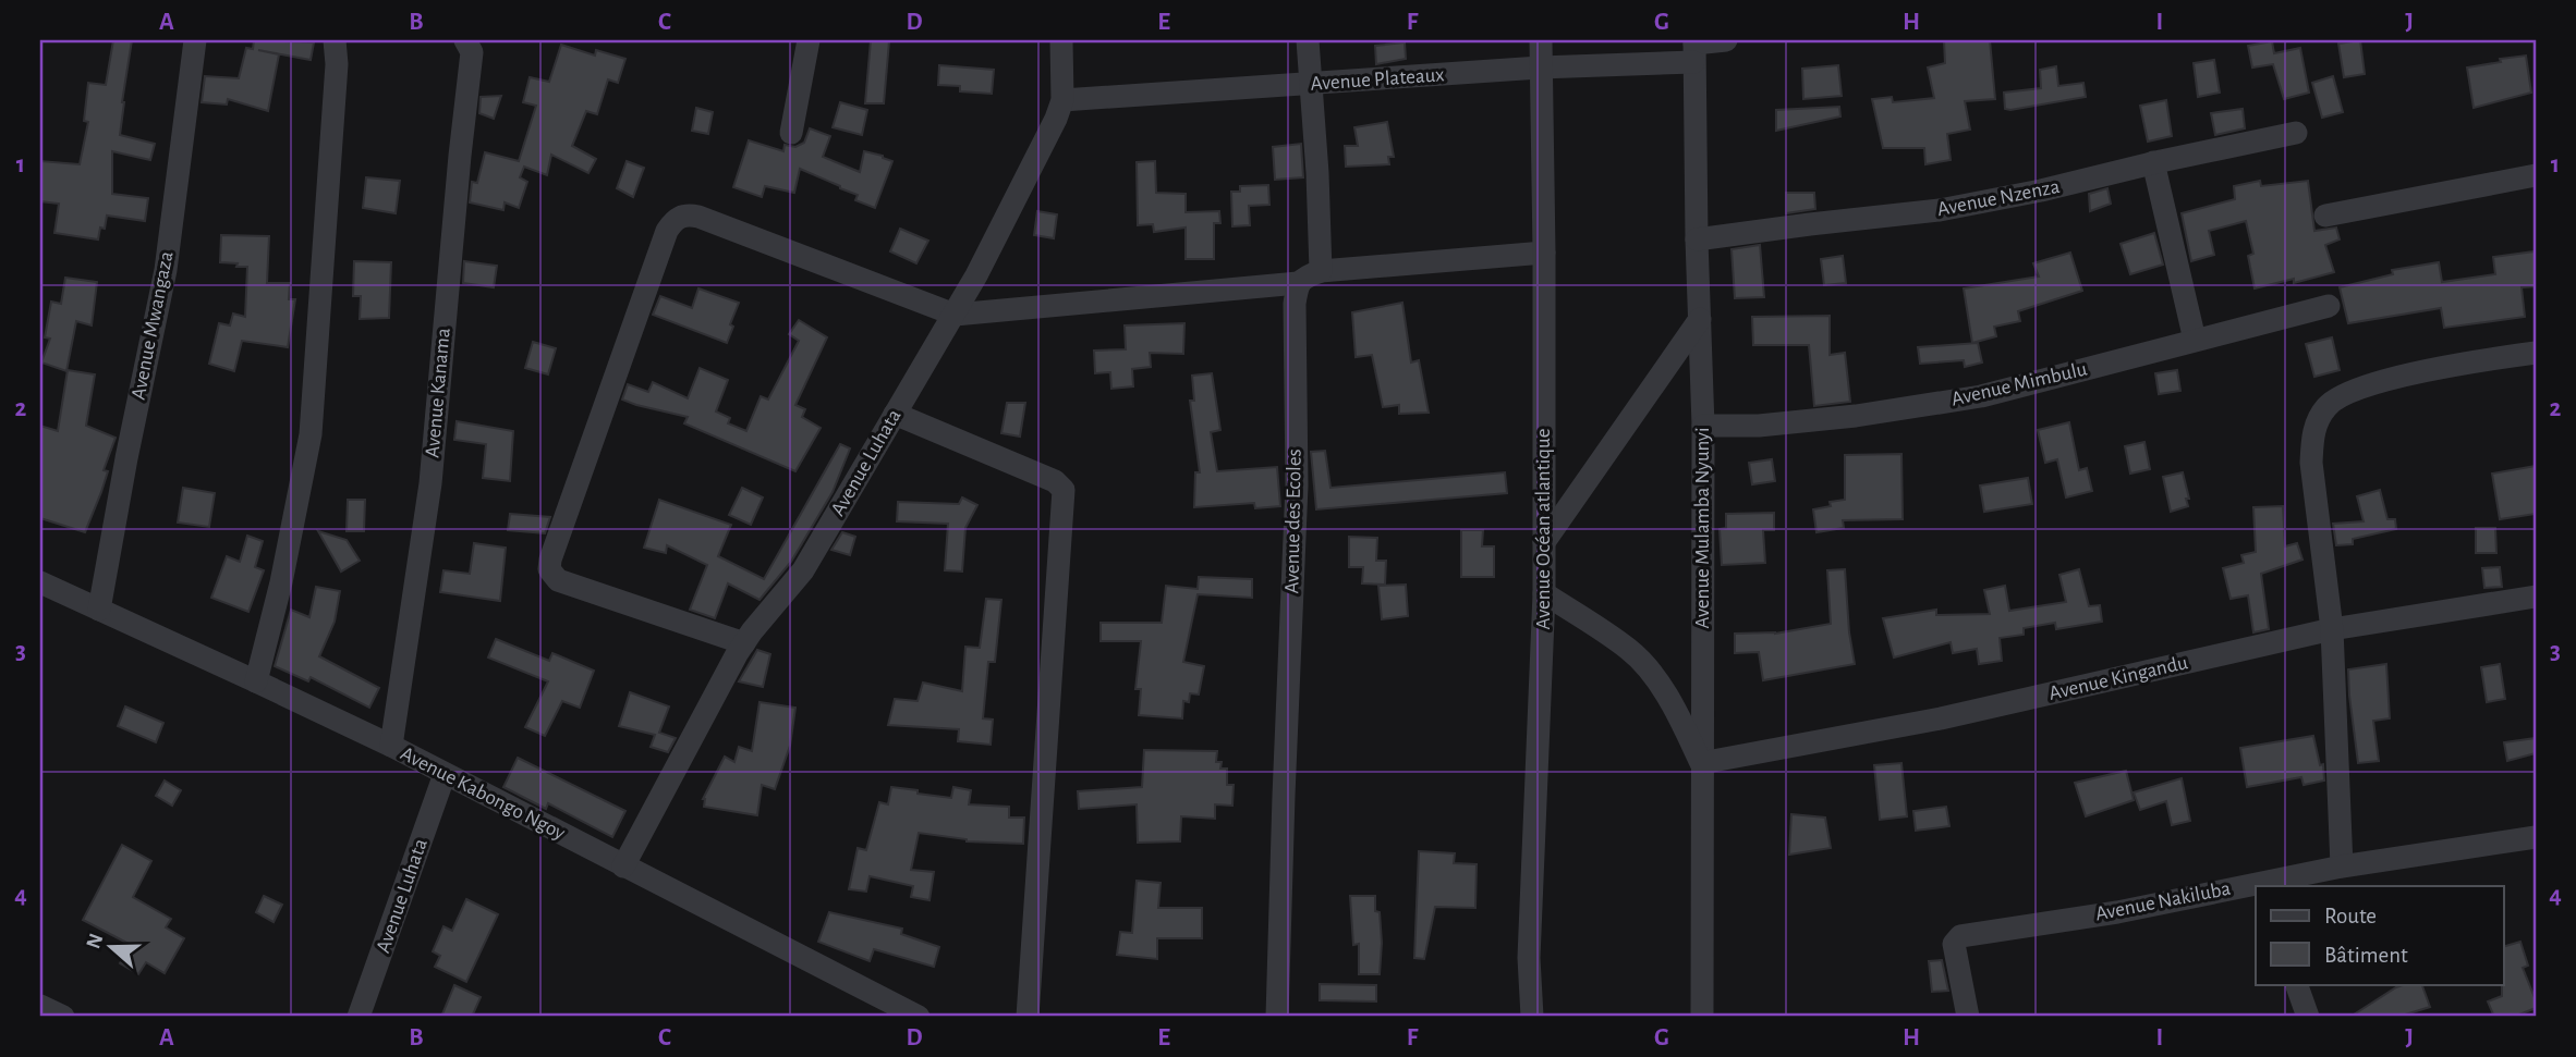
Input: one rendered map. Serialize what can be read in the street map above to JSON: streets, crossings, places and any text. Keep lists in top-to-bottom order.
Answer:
{
  "streets": {
    "street": [
      "Avenue Plateaux",
      "Avenue Nzenza",
      "Avenue Mwangaza",
      "Avenue Mimbulu",
      "Avenue Kanama",
      "Avenue Luhata",
      "Avenue des Ecoles",
      "Avenue Mulamba Nyunyi",
      "Avenue Océan atlantique",
      "Avenue Kingandu",
      "Avenue Kabongo Ngoy",
      "Avenue Nakiluba"
    ]
  },
  "crossings": [
    ["Avenue Plateaux", "Avenue Luhata"],
    ["Avenue Plateaux", "Avenue Mulamba Nyunyi"],
    ["Avenue Plateaux", "Avenue Océan atlantique"],
    ["Avenue Nzenza", "Avenue Mulamba Nyunyi"],
    ["Avenue Mwangaza", "Avenue Kabongo Ngoy"],
    ["Avenue Mimbulu", "Avenue Mulamba Nyunyi"],
    ["Avenue Kanama", "Avenue Kabongo Ngoy"],
    ["Avenue Luhata", "Avenue Kabongo Ngoy"],
    ["Avenue Mulamba Nyunyi", "Avenue Kingandu"]
  ],
  "legend": ["Route", "Bâtiment"],
  "north": "left",
  "grid": {
    "columns": [
      "A",
      "B",
      "C",
      "D",
      "E",
      "F",
      "G",
      "H",
      "I",
      "J"
    ],
    "rows": [
      "1",
      "2",
      "3",
      "4"
    ]
  }
}
